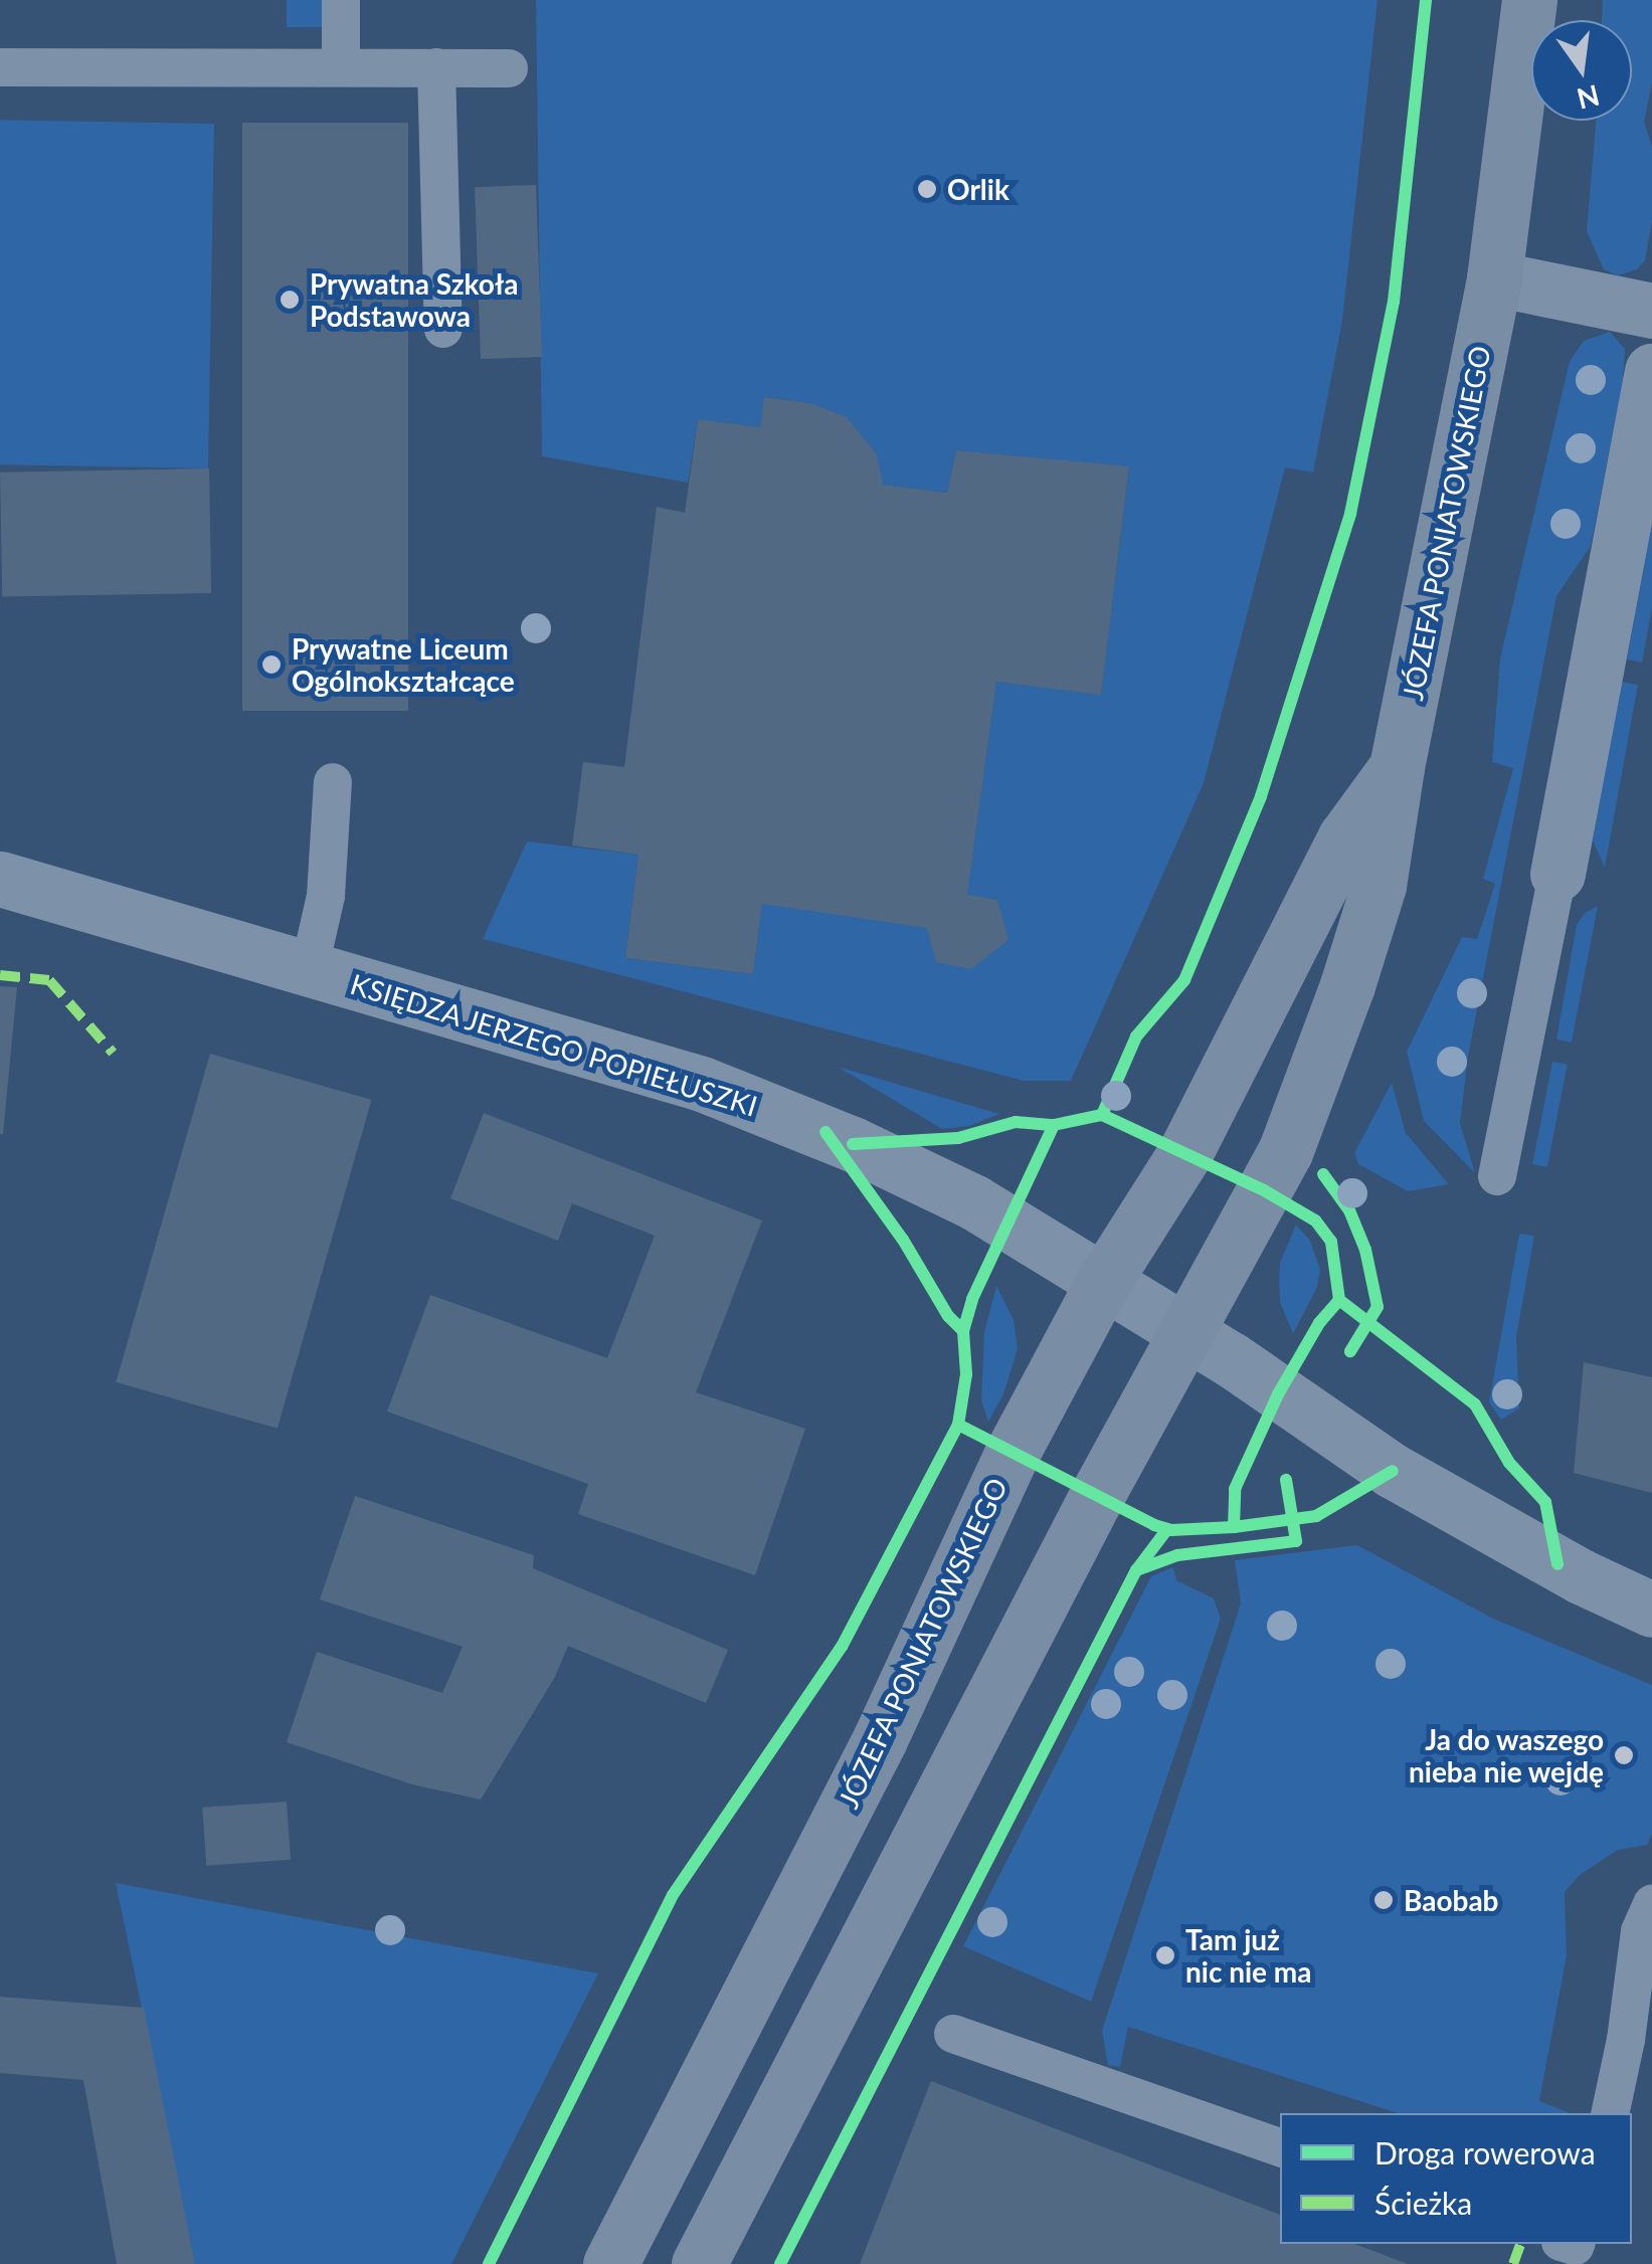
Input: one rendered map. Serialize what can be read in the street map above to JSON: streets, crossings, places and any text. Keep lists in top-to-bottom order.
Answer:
{
  "streets": {
    "main road": ["JÓZEFA PONIATOWSKIEGO"],
    "street": ["KSIĘDZA JERZEGO POPIEŁUSZKI"]
  },
  "crossings": [
    ["JÓZEFA PONIATOWSKIEGO", "KSIĘDZA JERZEGO POPIEŁUSZKI"]
  ],
  "places": [
    "Orlik",
    "Prywatna Szkoła Podstawowa",
    "Prywatne Liceum Ogólnokształcące",
    "Ja do waszego nieba nie wejdę",
    "Baobab",
    "Tam już nic nie ma"
  ],
  "legend": ["Droga rowerowa", "Ścieżka"],
  "north": "bottom"
}
